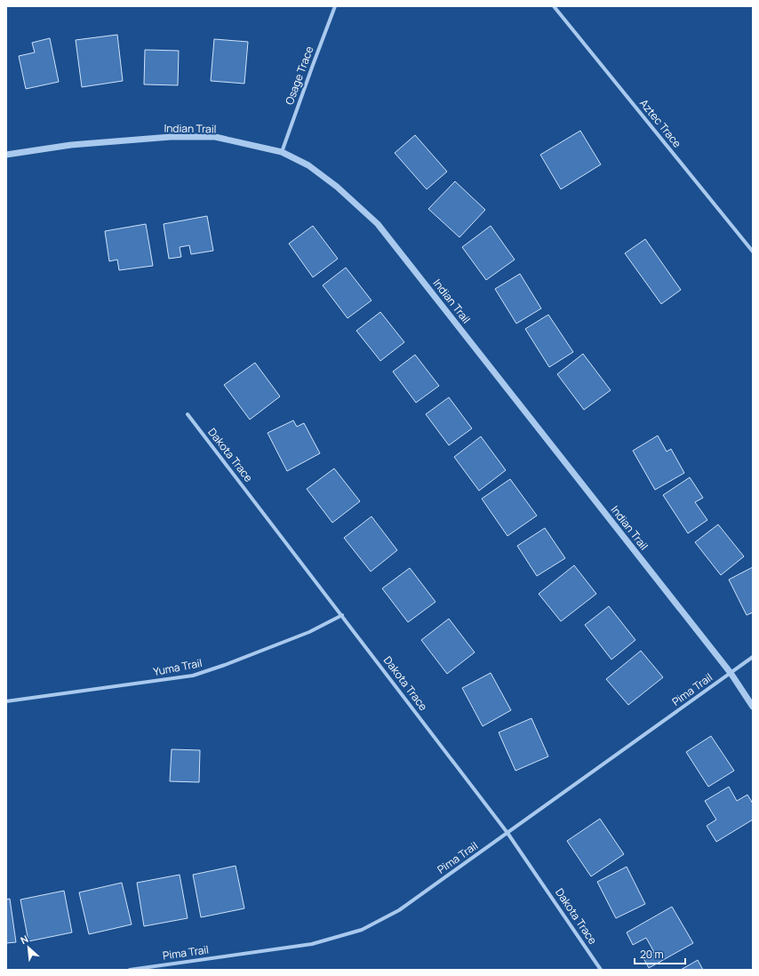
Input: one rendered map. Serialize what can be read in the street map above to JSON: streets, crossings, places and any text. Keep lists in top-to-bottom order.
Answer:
{
  "streets": {
    "street": [
      "Osage Trace",
      "Aztec Trace",
      "Indian Trail",
      "Dakota Trace",
      "Yuma Trail",
      "Pima Trail"
    ]
  },
  "crossings": [
    ["Osage Trace", "Indian Trail"],
    ["Indian Trail", "Pima Trail"],
    ["Dakota Trace", "Yuma Trail"],
    ["Dakota Trace", "Pima Trail"]
  ],
  "scale_bar": "20 m",
  "north": "top left"
}
